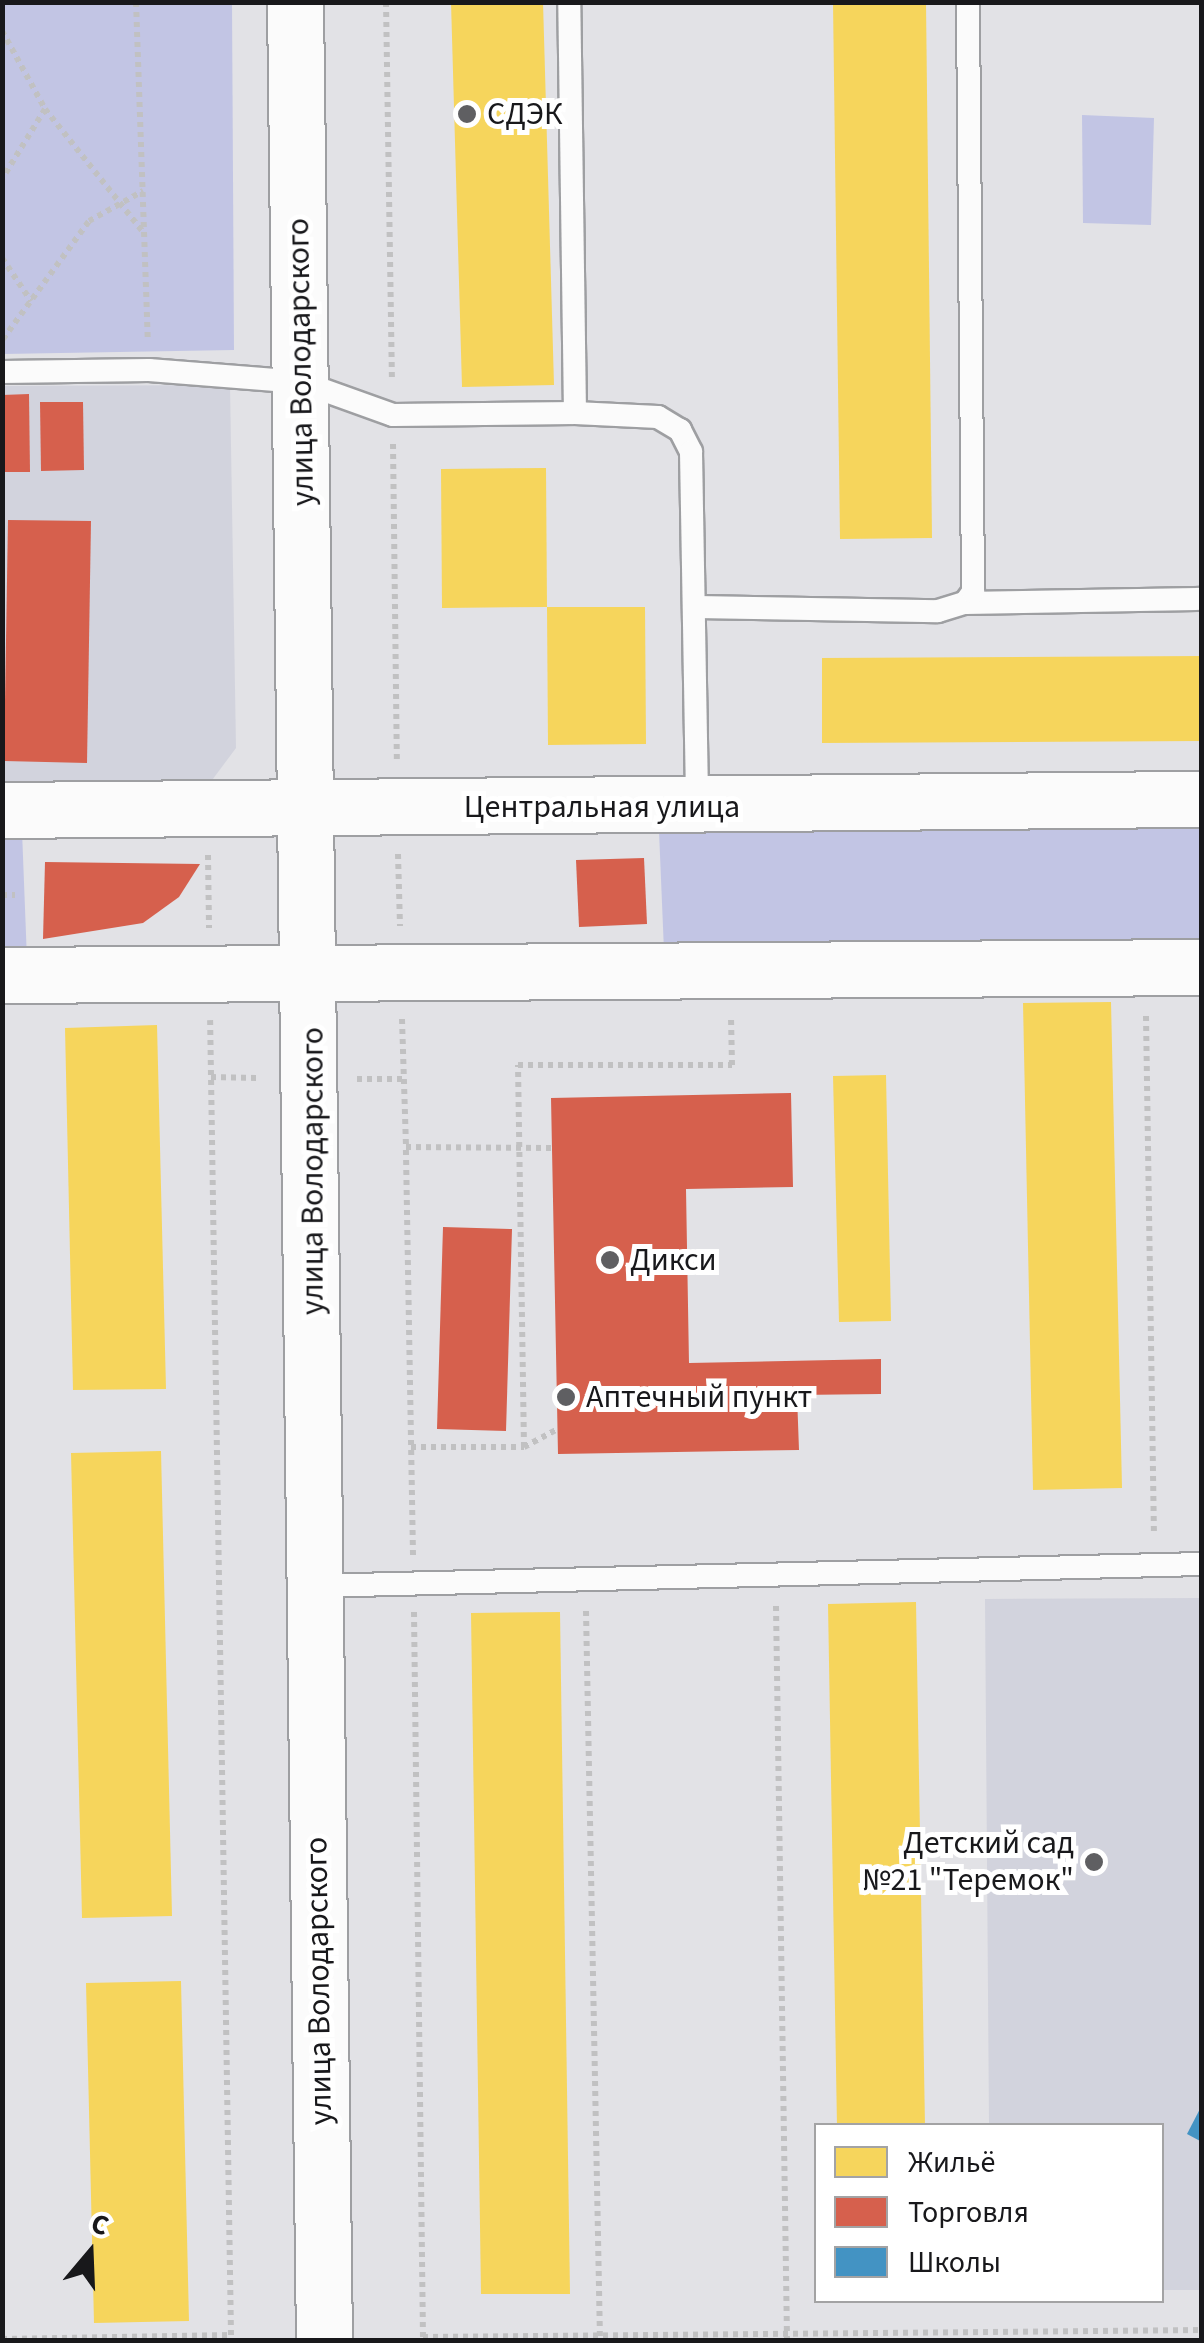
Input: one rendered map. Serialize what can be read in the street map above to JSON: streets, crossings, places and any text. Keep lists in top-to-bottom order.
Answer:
{
  "streets": {
    "street": ["улица Володарского", "Центральная улица"]
  },
  "crossings": [
    ["улица Володарского", "Центральная улица"]
  ],
  "places": [
    "СДЭК",
    "Дикси",
    "Аптечный пункт",
    "Детский сад №21 \"Теремок\""
  ],
  "legend": ["Жильё", "Торговля", "Школы"],
  "north": "top"
}
